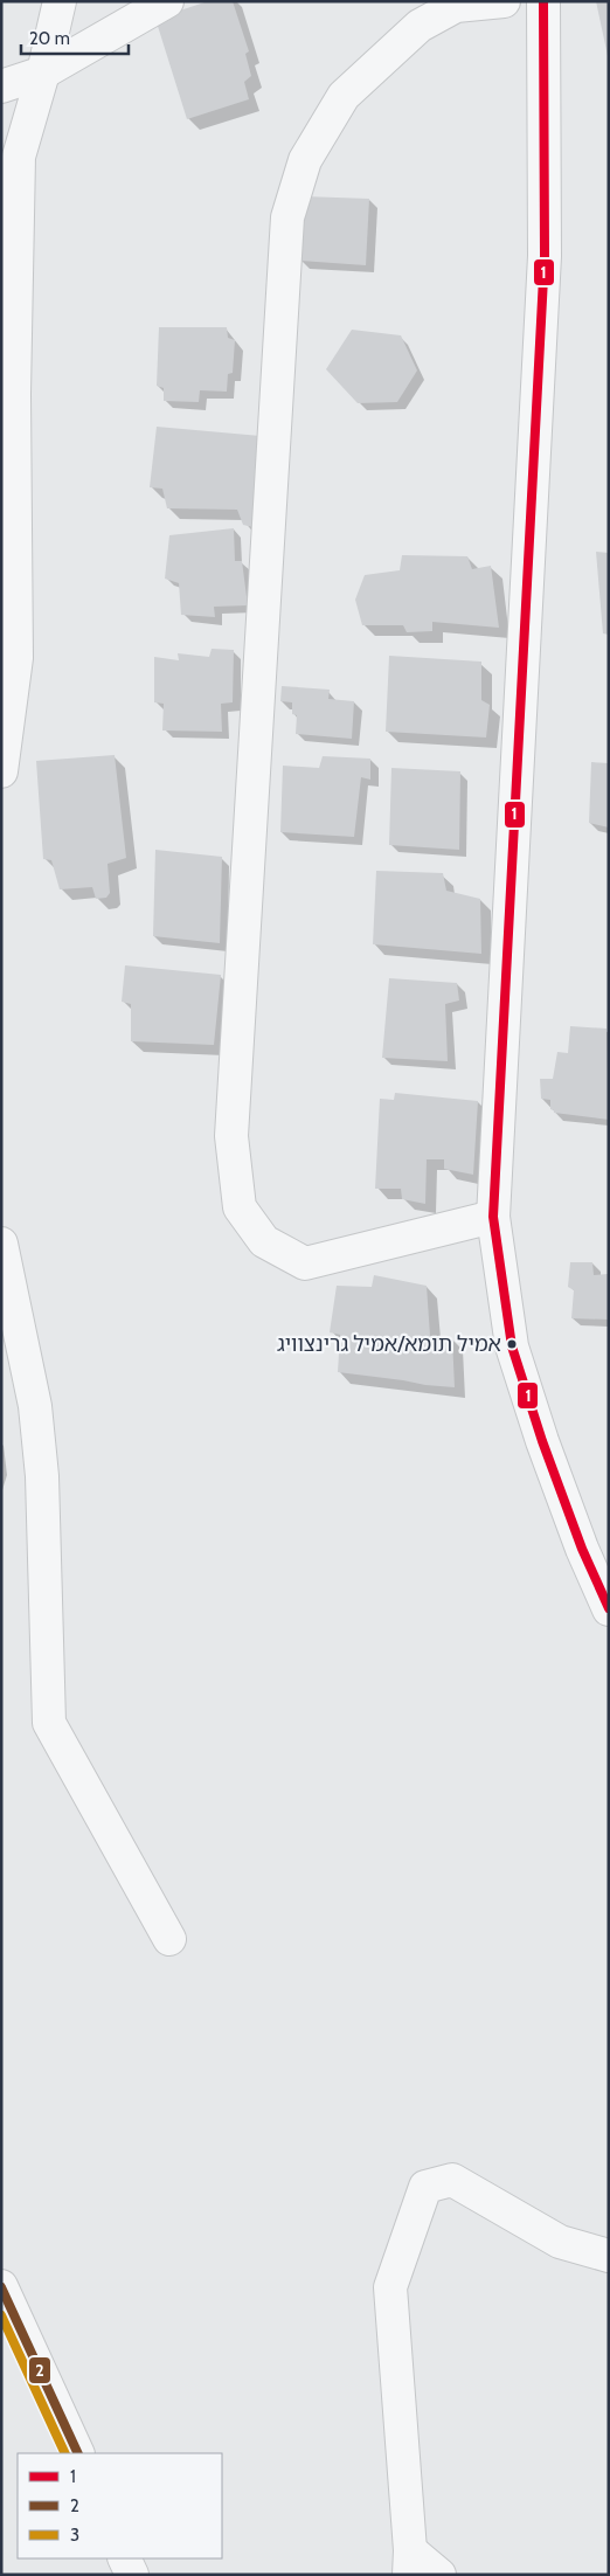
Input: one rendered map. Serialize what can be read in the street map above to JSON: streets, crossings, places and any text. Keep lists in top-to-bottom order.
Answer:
{
  "places": ["אמיל תומא/אמיל גרינצוויג"],
  "lines": ["transit line 1", "transit line 2", "transit line 3"],
  "legend": ["1", "2", "3"],
  "scale_bar": "20 m"
}
